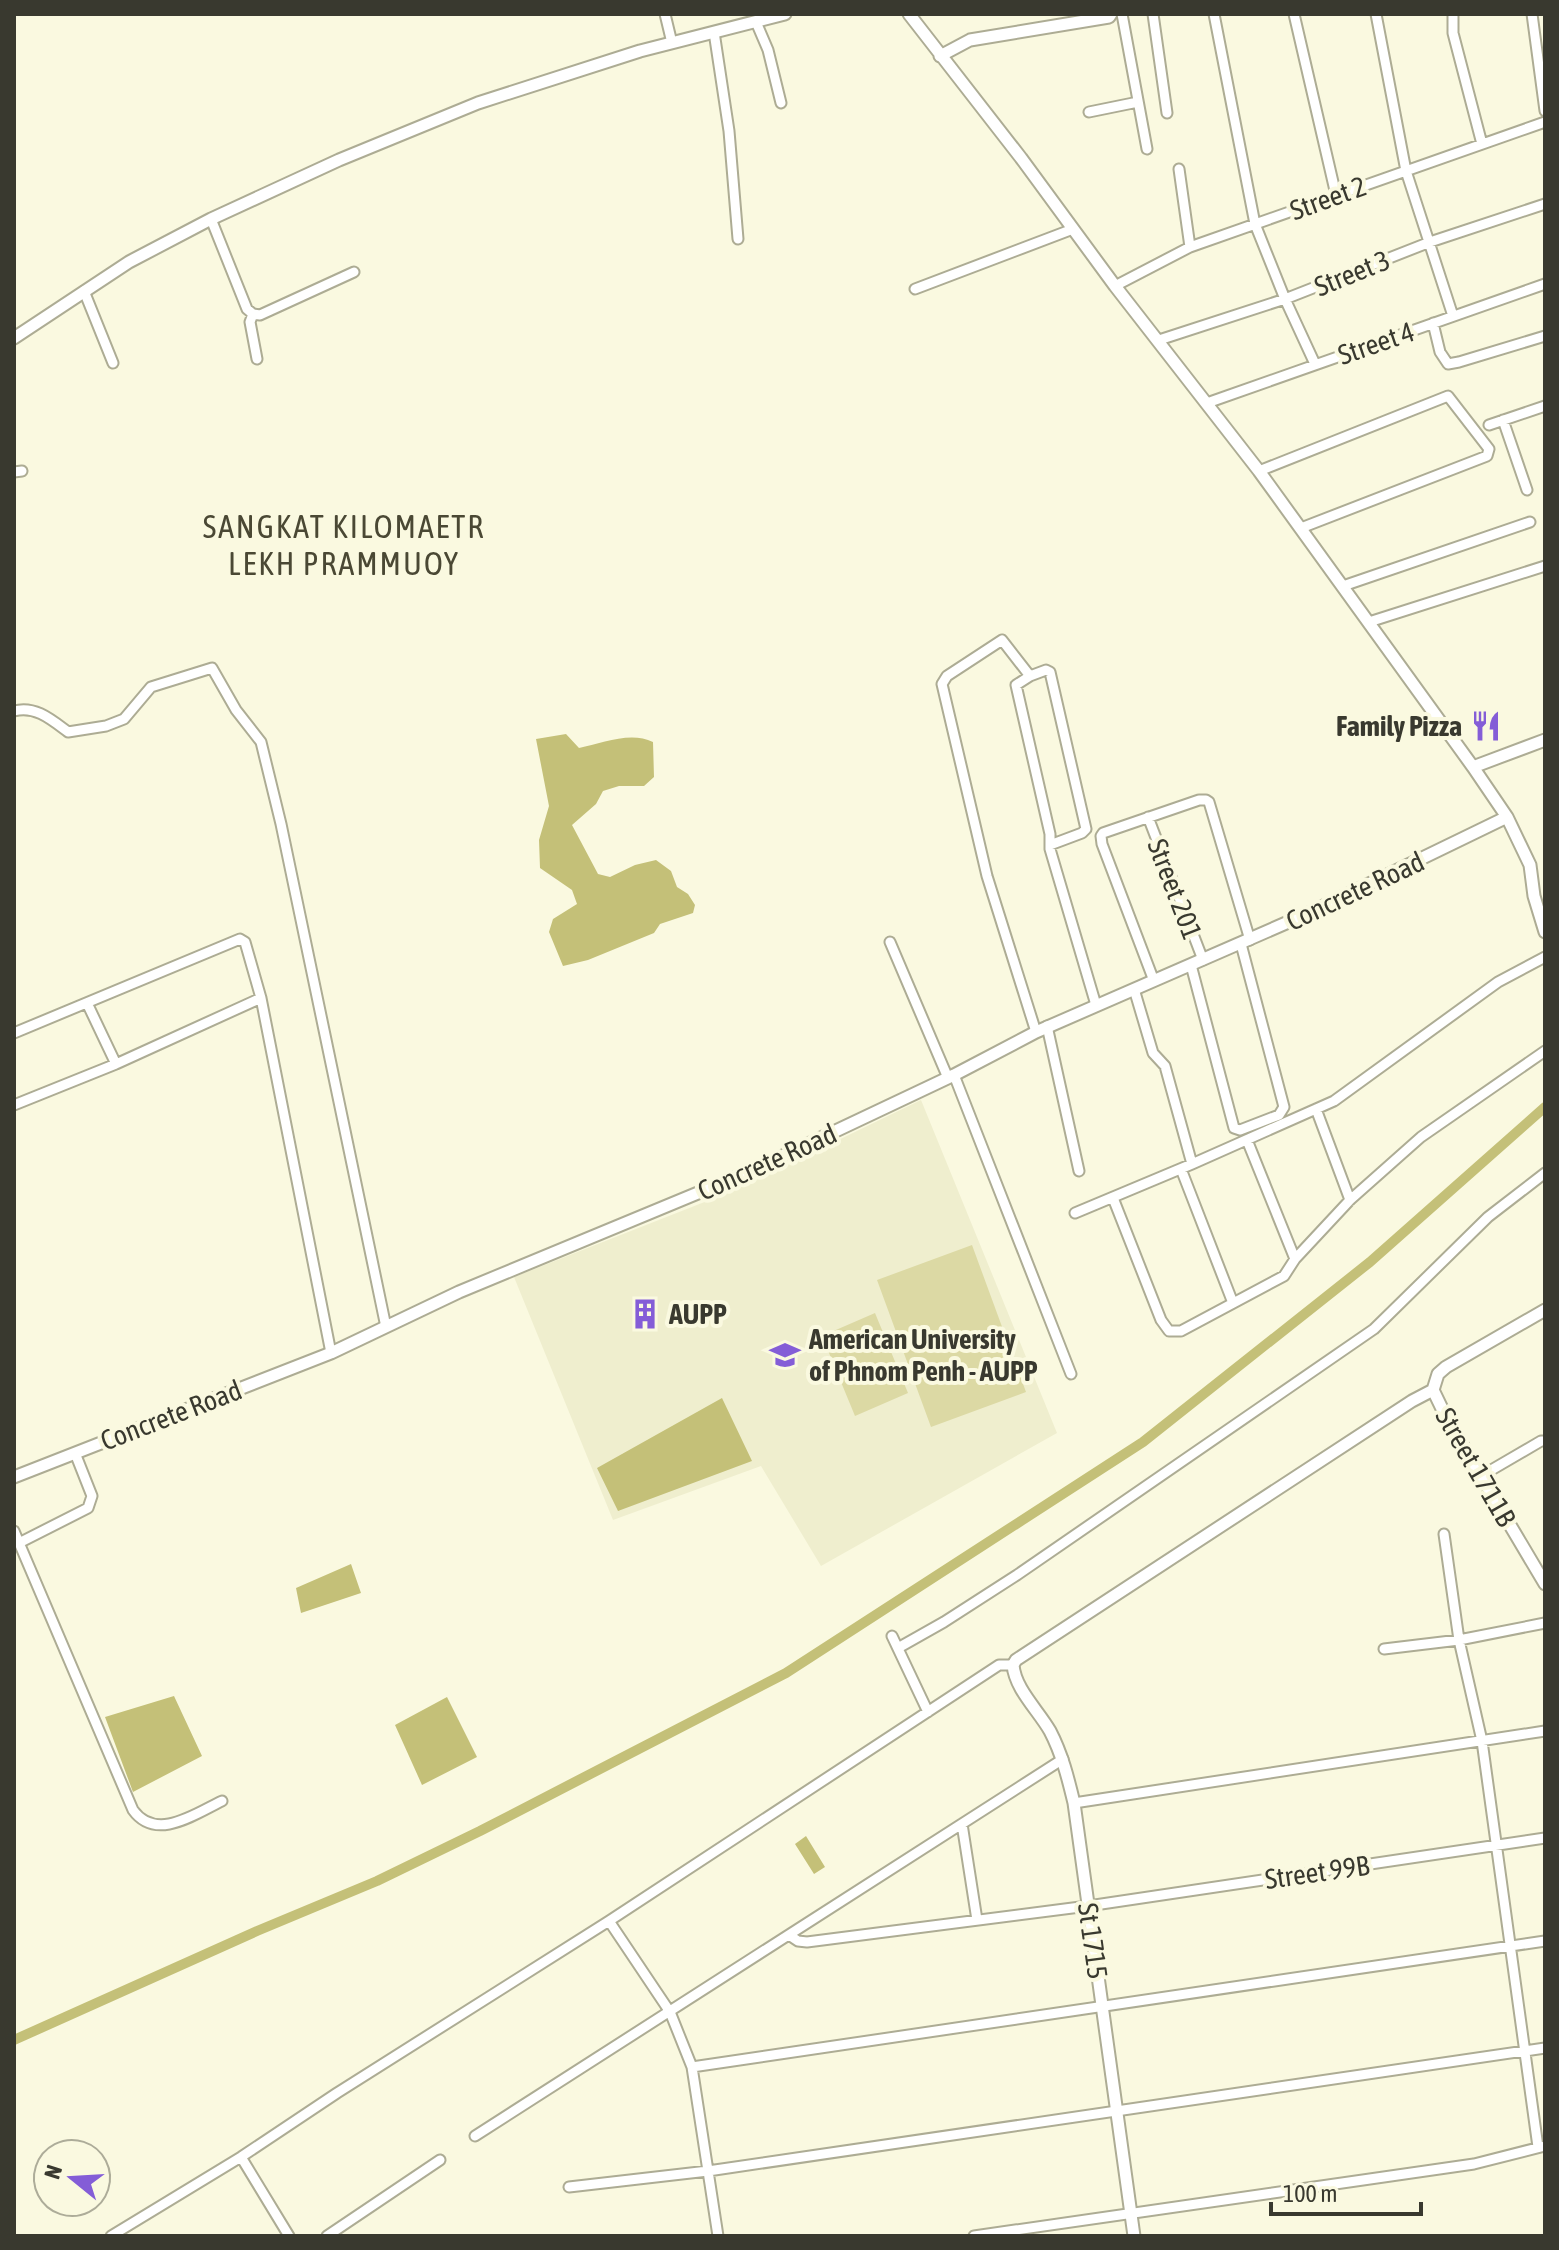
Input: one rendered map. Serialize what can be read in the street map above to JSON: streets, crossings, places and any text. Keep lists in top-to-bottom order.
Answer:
{
  "streets": {
    "street": [
      "Street 2",
      "Street 3",
      "Street 4",
      "Street 201",
      "Concrete Road",
      "Street 1711B",
      "Street 99B",
      "St 1715"
    ]
  },
  "crossings": [
    ["Street 201", "Concrete Road"],
    ["Street 99B", "St 1715"]
  ],
  "districts": ["SANGKAT KILOMAETR LEKH PRAMMUOY"],
  "places": {
    "restaurant": ["Family Pizza"],
    "building": ["AUPP"],
    "school or university": ["American University of Phnom Penh - AUPP"]
  },
  "scale_bar": "100 m",
  "north": "left"
}
